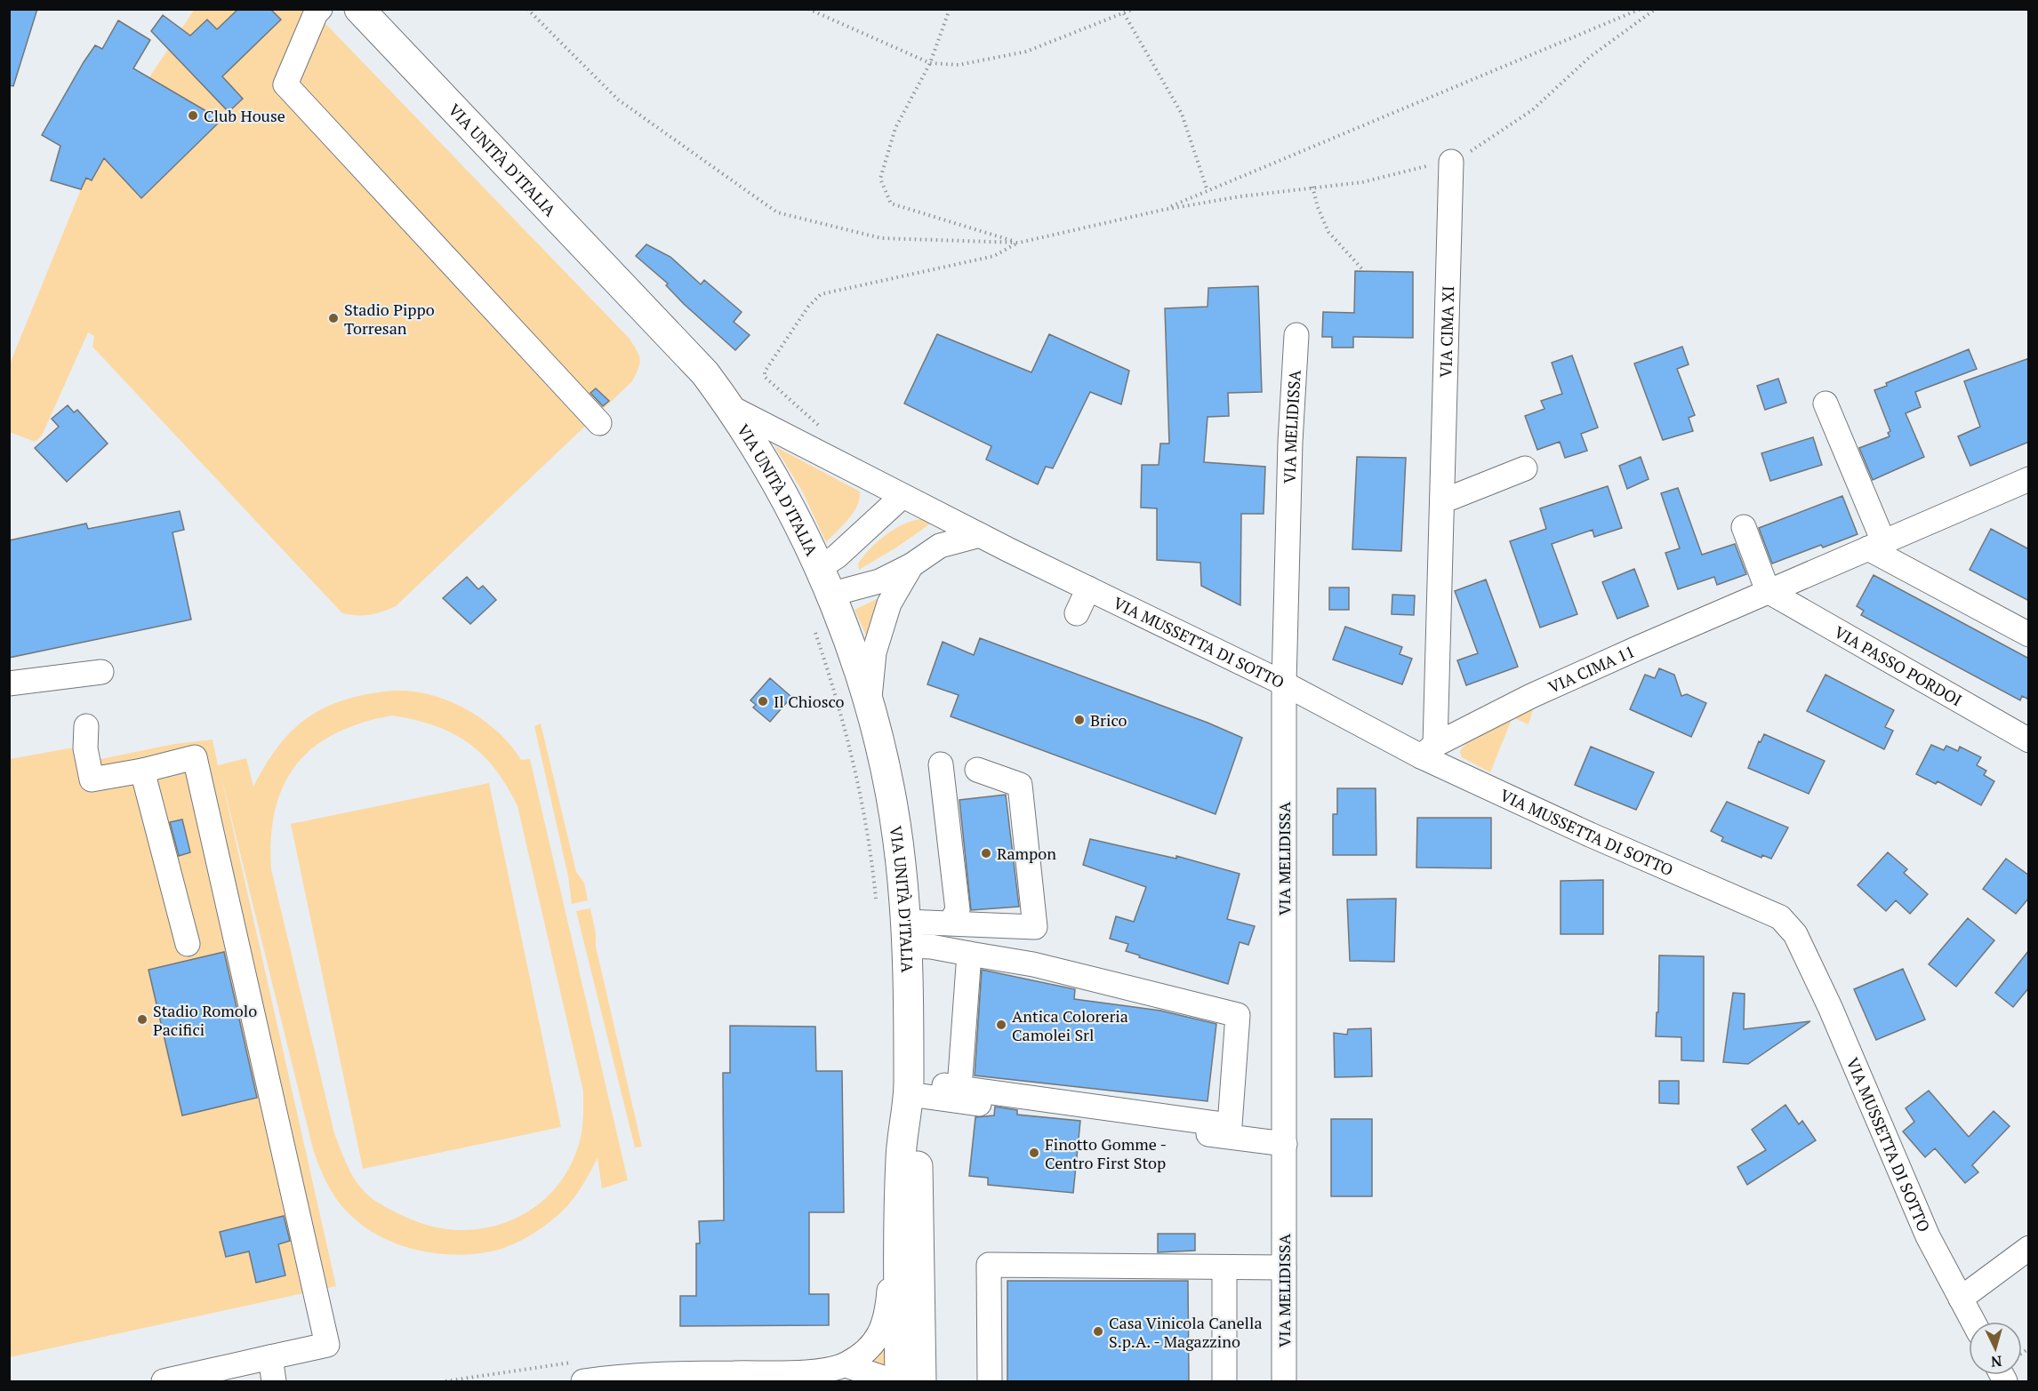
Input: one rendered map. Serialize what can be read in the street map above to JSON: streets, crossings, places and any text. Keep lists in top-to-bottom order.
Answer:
{
  "streets": {
    "main road": ["VIA UNITÀ D'ITALIA"],
    "street": [
      "VIA CIMA XI",
      "VIA MELIDISSA",
      "VIA MUSSETTA DI SOTTO",
      "VIA PASSO PORDOI",
      "VIA CIMA 11"
    ]
  },
  "crossings": [
    ["VIA UNITÀ D'ITALIA", "VIA MUSSETTA DI SOTTO"],
    ["VIA CIMA XI", "VIA MUSSETTA DI SOTTO"],
    ["VIA CIMA XI", "VIA CIMA 11"],
    ["VIA MELIDISSA", "VIA MUSSETTA DI SOTTO"],
    ["VIA MUSSETTA DI SOTTO", "VIA CIMA 11"],
    ["VIA PASSO PORDOI", "VIA CIMA 11"]
  ],
  "places": [
    "Club House",
    "Stadio Pippo Torresan",
    "Il Chiosco",
    "Brico",
    "Rampon",
    "Stadio Romolo Pacifici",
    "Antica Coloreria Camolei Srl",
    "Finotto Gomme - Centro First Stop",
    "Casa Vinicola Canella S.p.A. - Magazzino"
  ],
  "north": "bottom"
}
